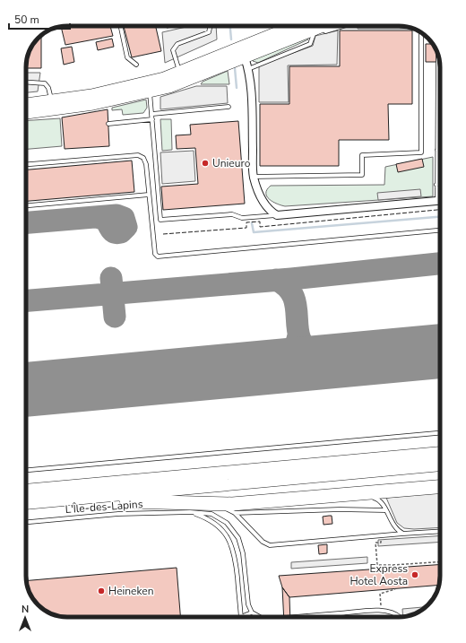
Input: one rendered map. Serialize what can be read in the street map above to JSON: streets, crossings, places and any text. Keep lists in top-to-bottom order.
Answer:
{
  "streets": {
    "lane": ["L'Île-des-Lapins"]
  },
  "places": ["Unieuro", "Express Hotel Aosta", "Heineken"],
  "scale_bar": "50 m",
  "north": "top"
}
